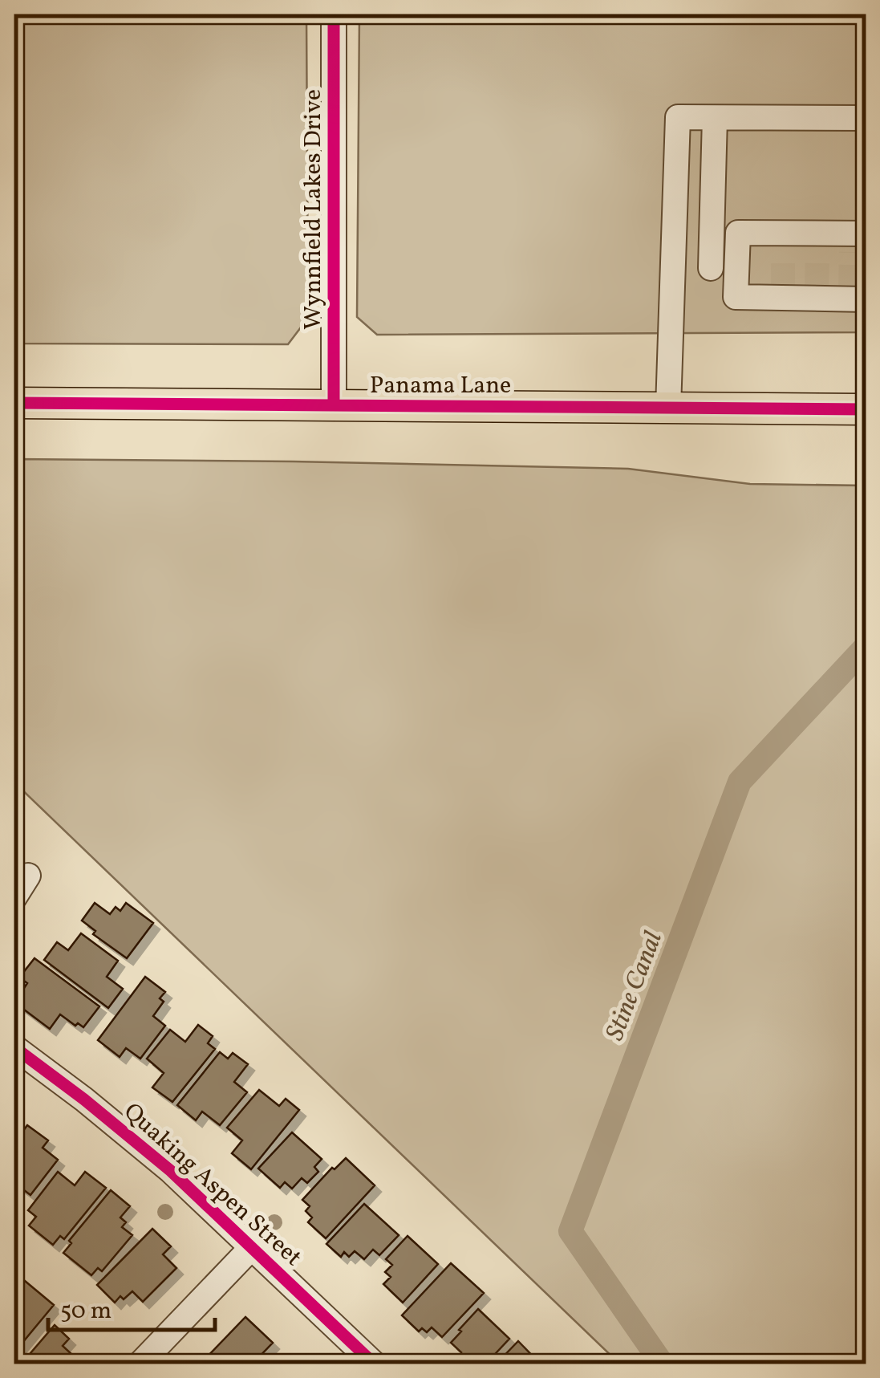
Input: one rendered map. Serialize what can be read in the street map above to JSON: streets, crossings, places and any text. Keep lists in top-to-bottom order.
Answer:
{
  "streets": {
    "main road": ["Panama Lane"],
    "street": ["Wynnfield Lakes Drive", "Quaking Aspen Street"]
  },
  "crossings": [
    ["Wynnfield Lakes Drive", "Panama Lane"]
  ],
  "water": ["Stine Canal"],
  "scale_bar": "50 m"
}
